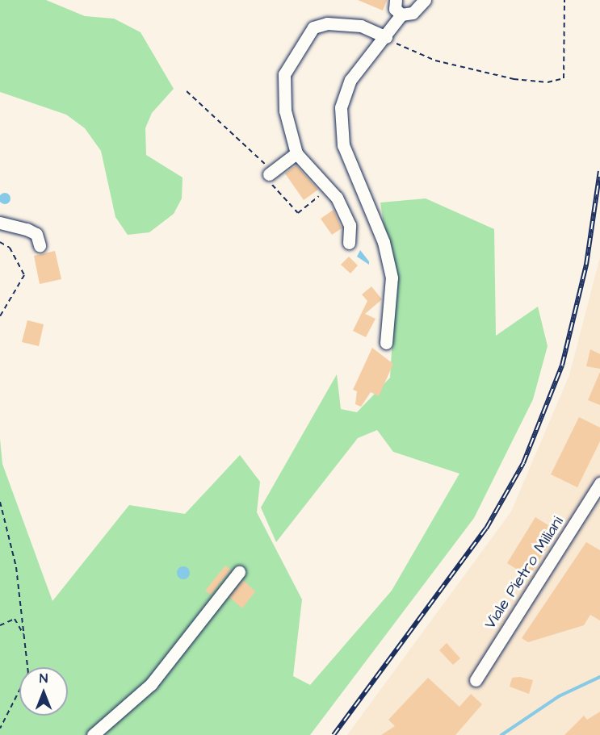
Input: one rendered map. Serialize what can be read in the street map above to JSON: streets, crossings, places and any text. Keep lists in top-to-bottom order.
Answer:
{
  "streets": {
    "street": ["Viale Pietro Miliani"]
  },
  "north": "top"
}
